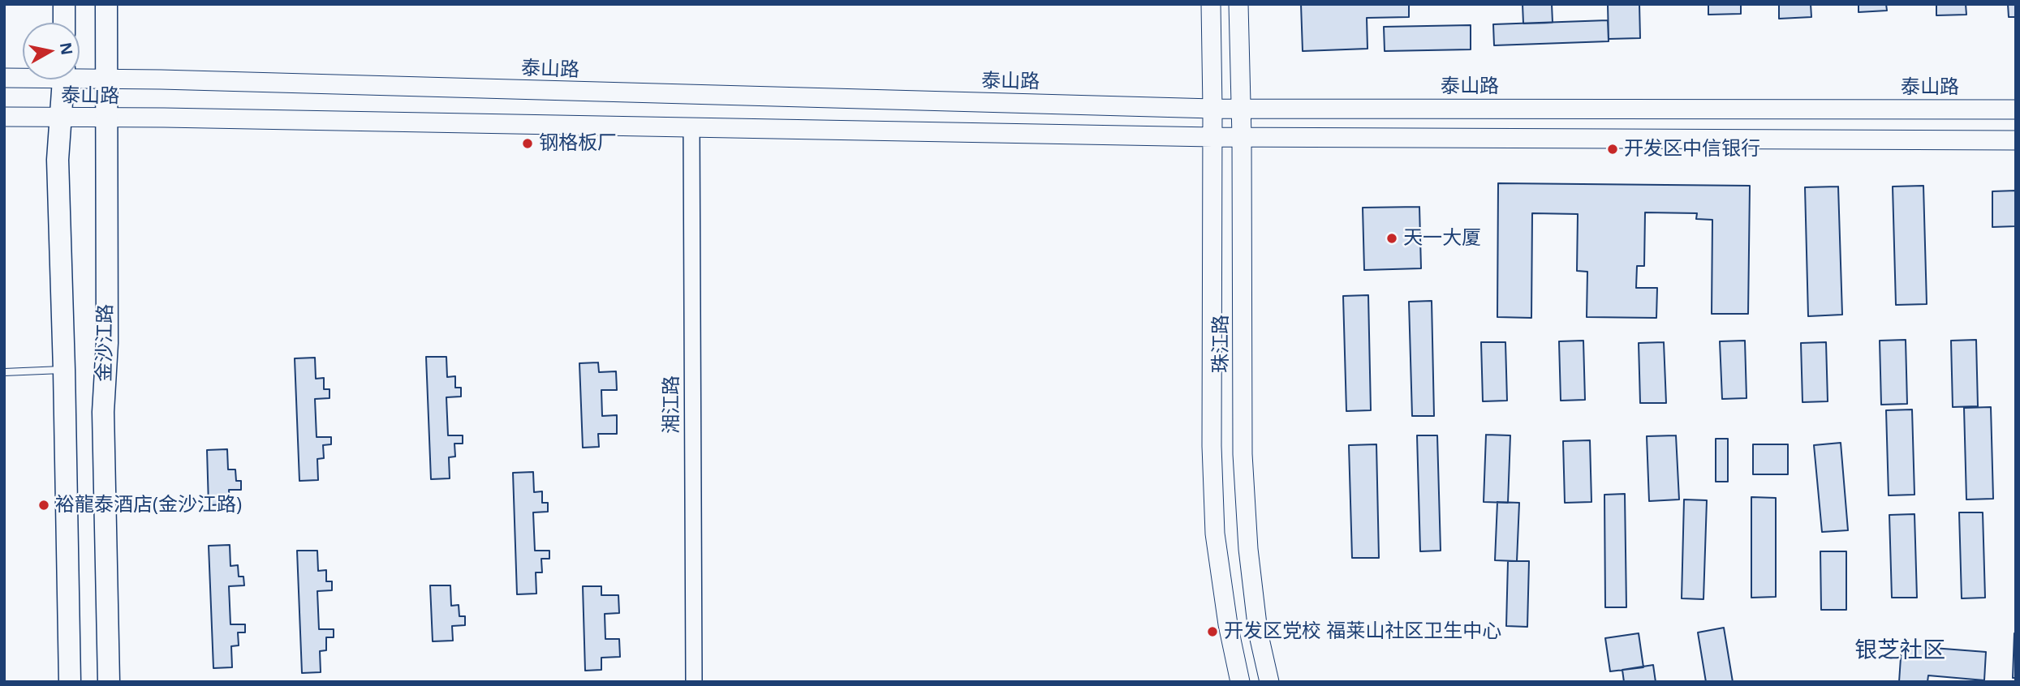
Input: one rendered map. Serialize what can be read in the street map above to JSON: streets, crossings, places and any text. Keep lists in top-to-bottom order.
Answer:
{
  "streets": {
    "main road": ["泰山路", "金沙江路", "珠江路"],
    "street": ["湘江路"]
  },
  "crossings": [
    ["泰山路", "金沙江路"],
    ["泰山路", "珠江路"],
    ["泰山路", "湘江路"]
  ],
  "districts": ["银芝社区"],
  "places": [
    "钢格板厂",
    "开发区中信银行",
    "天一大厦",
    "裕龍泰酒店(金沙江路)",
    "开发区党校 福莱山社区卫生中心"
  ],
  "north": "right"
}
